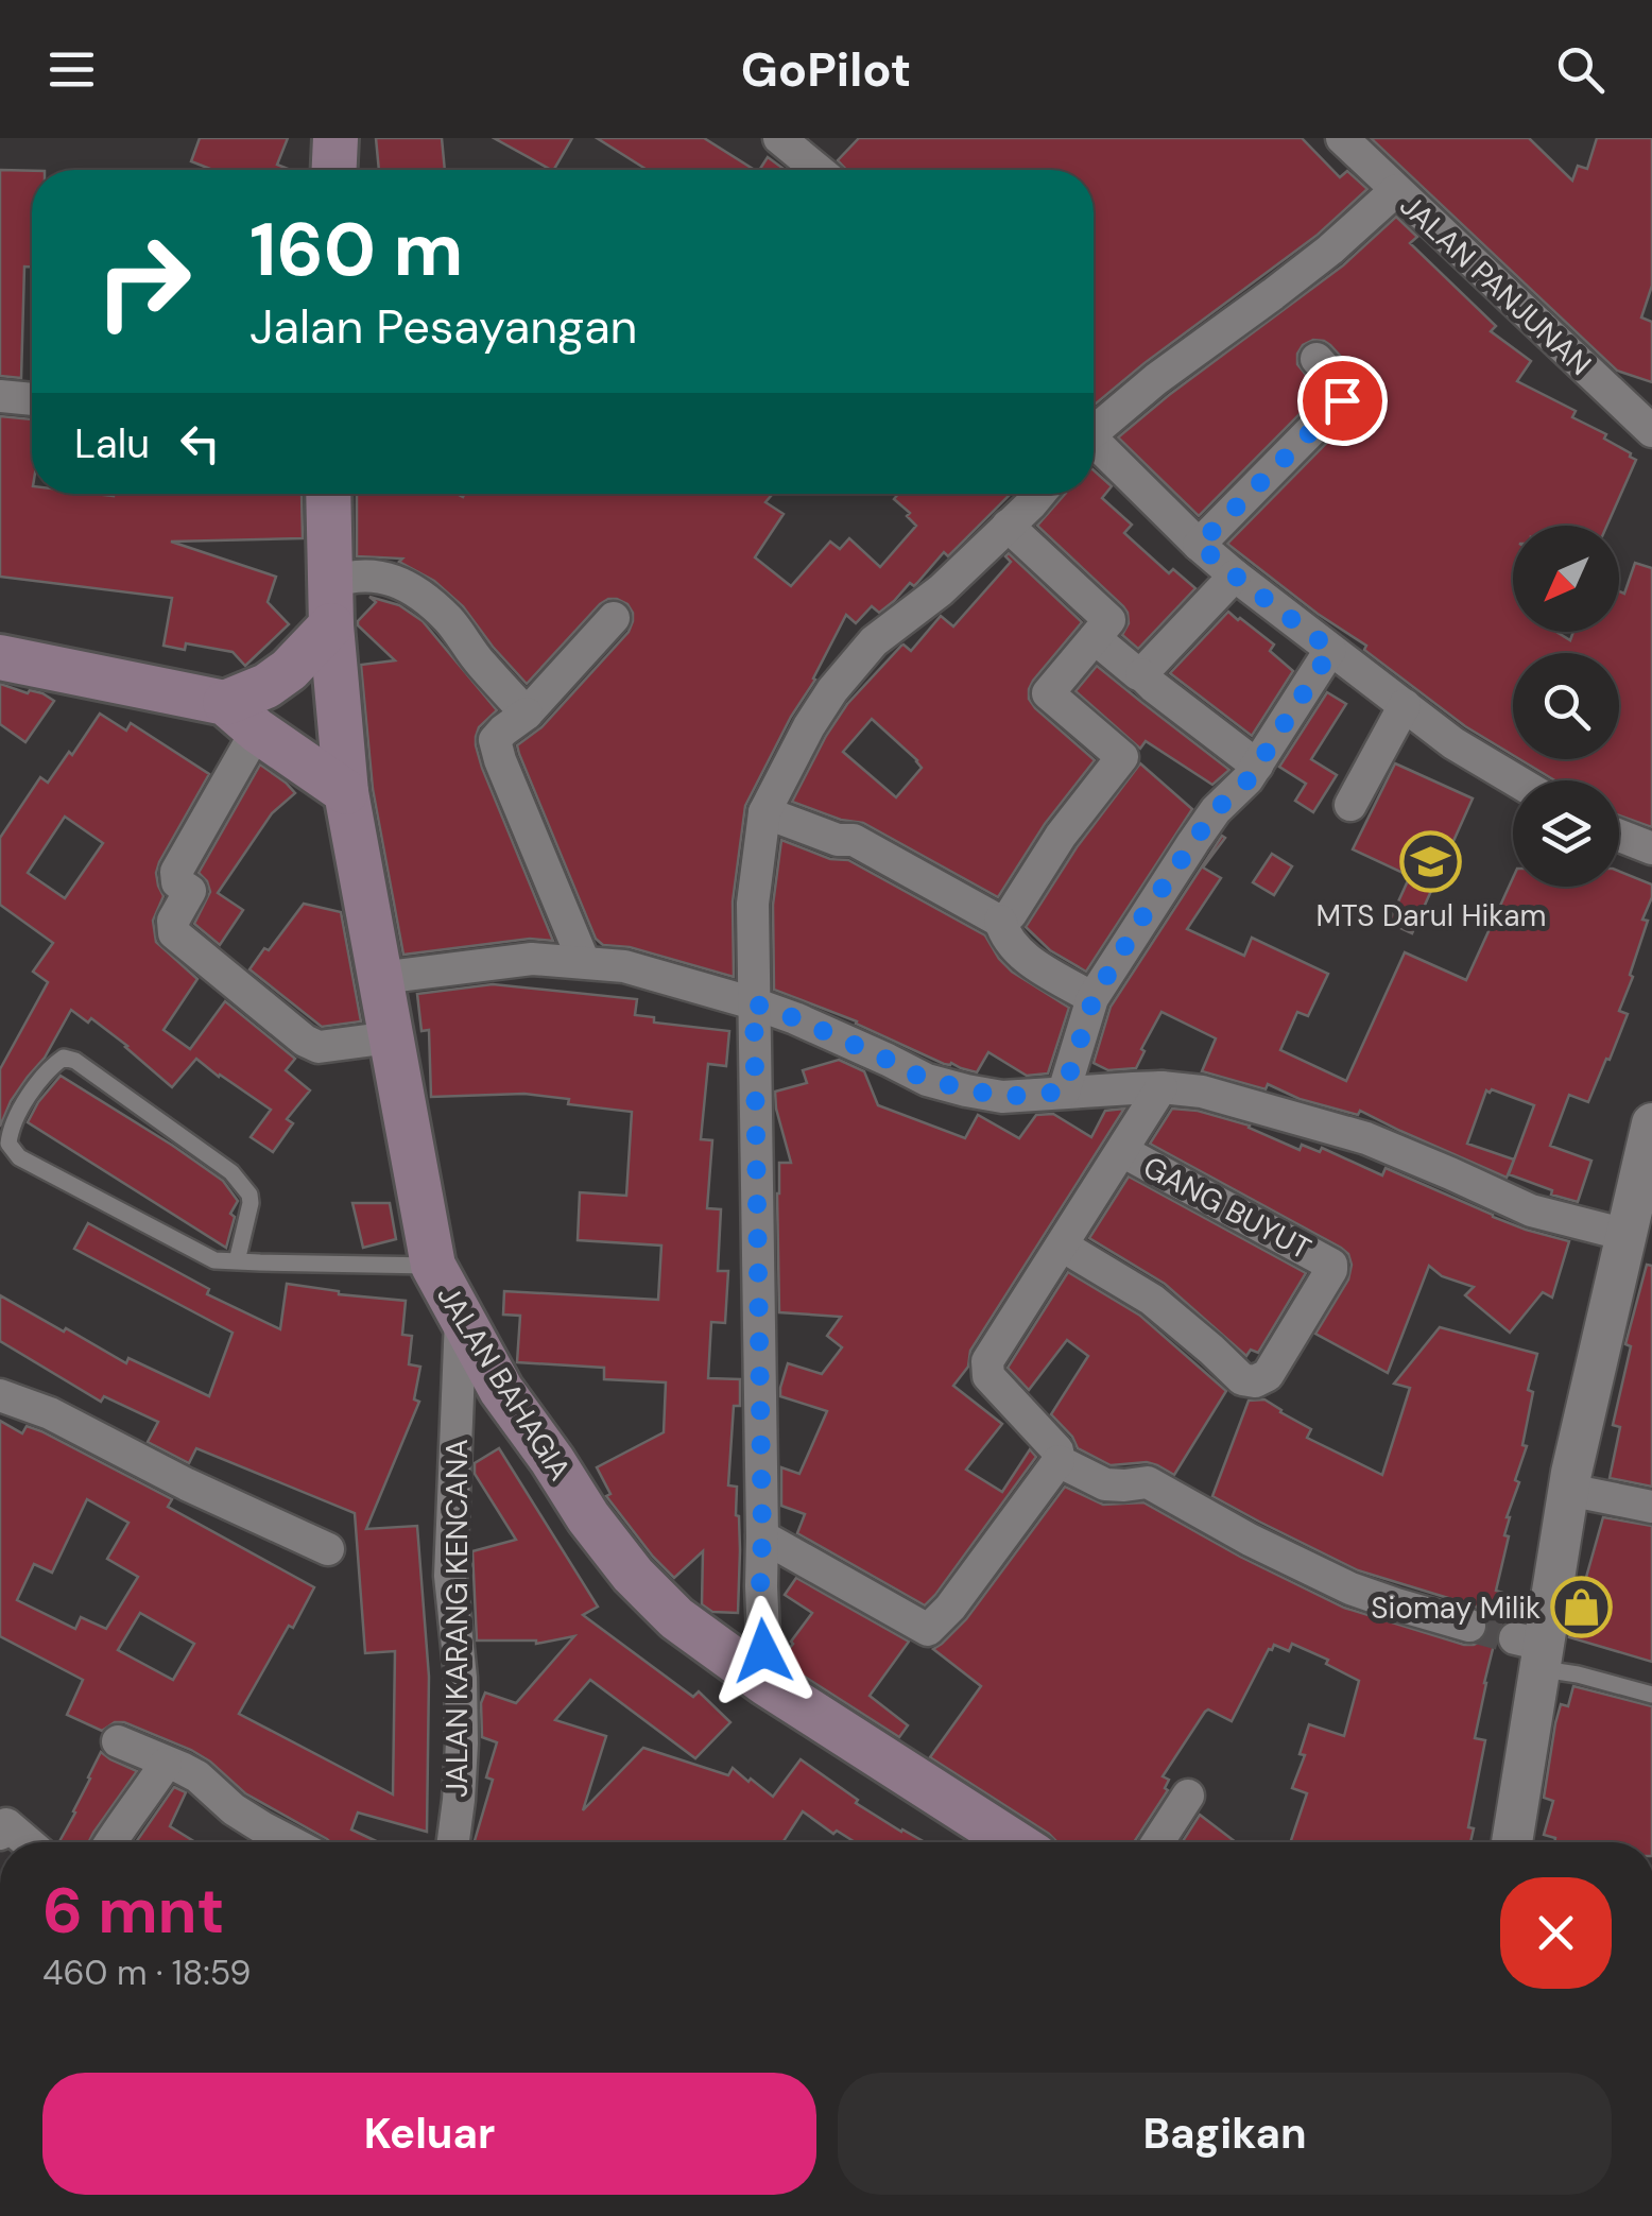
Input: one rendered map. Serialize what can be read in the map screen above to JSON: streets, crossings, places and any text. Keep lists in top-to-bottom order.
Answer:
{
  "streets": {
    "main road": ["JALAN BAHAGIA"],
    "street": ["JALAN PANJUNAN", "GANG BUYUT", "JALAN KARANG KENCANA"]
  },
  "crossings": [
    ["JALAN BAHAGIA", "JALAN KARANG KENCANA"]
  ],
  "places": {
    "school or university": ["MTS Darul Hikam"],
    "shop": ["Siomay Milik"]
  },
  "north": "bottom left",
  "page": {
    "header": "GoPilot",
    "turn": ["160 m", "Jalan Pesayangan"],
    "then": "Lalu",
    "heading": ["6 mnt", "460 m · 18:59"],
    "buttons": ["Keluar", "Bagikan"]
  }
}
